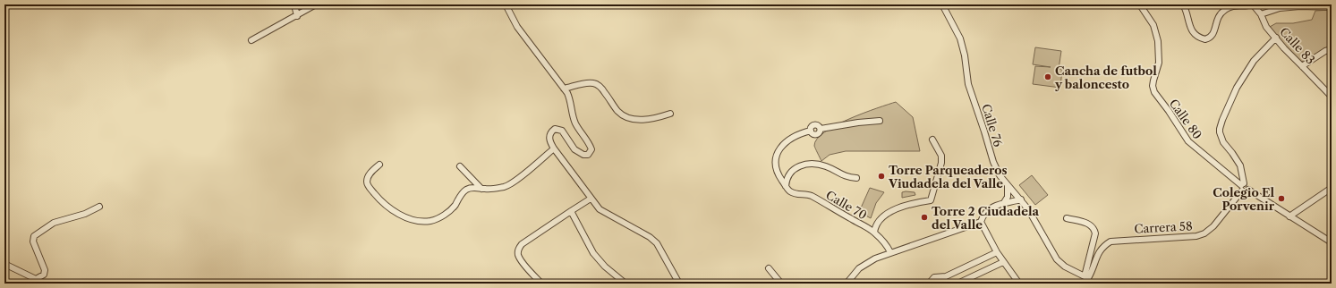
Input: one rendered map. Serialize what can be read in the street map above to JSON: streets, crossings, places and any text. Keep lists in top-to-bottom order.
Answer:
{
  "streets": {
    "street": [
      "Calle 83",
      "Calle 80",
      "Calle 76",
      "Calle 70",
      "Carrera 58"
    ]
  },
  "crossings": [
    ["Calle 80", "Carrera 58"],
    ["Calle 76", "Carrera 58"]
  ],
  "places": [
    "Cancha de futbol y baloncesto",
    "Torre Parqueaderos Viudadela del Valle",
    "Colegio El Porvenir",
    "Torre 2 Ciudadela del Valle"
  ]
}
